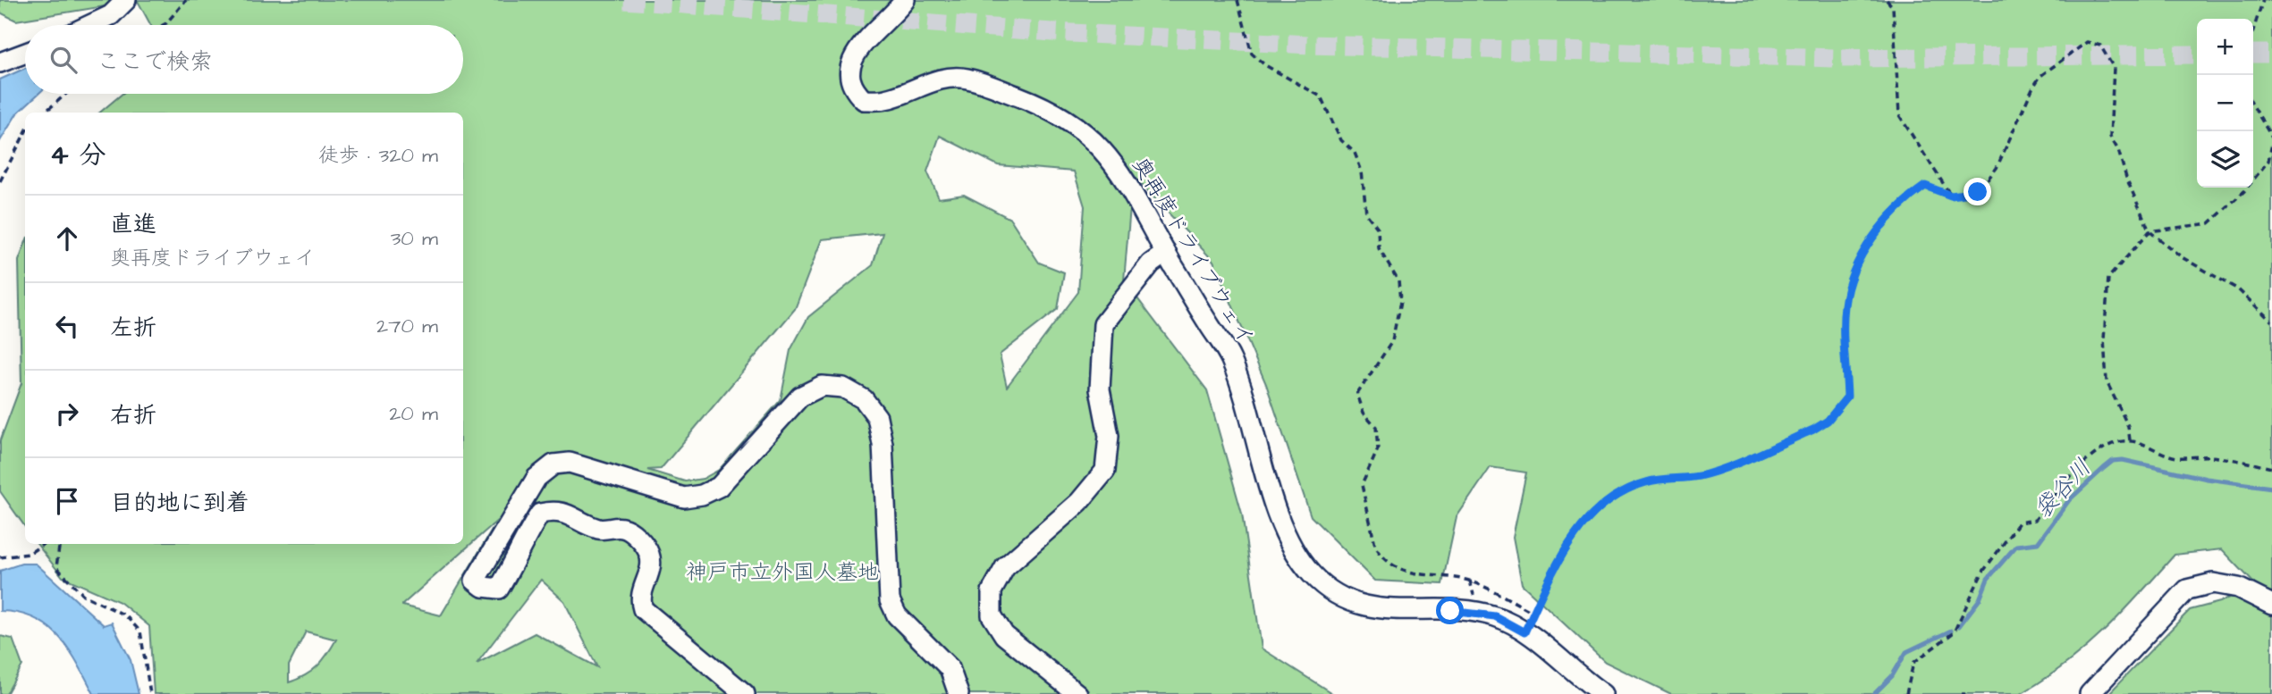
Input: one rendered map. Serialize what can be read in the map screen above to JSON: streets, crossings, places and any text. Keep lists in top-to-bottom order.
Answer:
{
  "streets": {
    "street": ["奥再度ドライブウェイ"]
  },
  "water": ["袋谷川"],
  "parks": ["神戸市立外国人墓地"],
  "page": {
    "map_buttons": ["+", "−"],
    "search": "ここで検索",
    "heading": ["4 分", "徒歩 · 320 m"],
    "list": [
      ["直進", "奥再度ドライブウェイ", "30 m"],
      ["左折", "270 m"],
      ["右折", "20 m"],
      "目的地に到着"
    ]
  }
}
